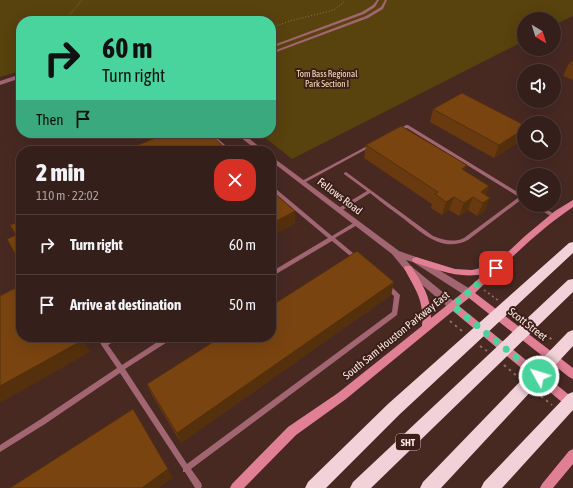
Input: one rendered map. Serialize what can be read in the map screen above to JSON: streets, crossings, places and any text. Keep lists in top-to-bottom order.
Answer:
{
  "streets": {
    "highway": ["SHT"],
    "main road": ["Scott Street", "South Sam Houston Parkway East"],
    "street": ["Fellows Road"]
  },
  "crossings": [
    ["Fellows Road", "Scott Street"],
    ["Fellows Road", "South Sam Houston Parkway East"],
    ["Scott Street", "South Sam Houston Parkway East"]
  ],
  "parks": ["Tom Bass Regional Park Section I"],
  "north": "bottom right",
  "page": {
    "turn": ["60 m", "Turn right"],
    "then": "Then",
    "heading": ["2 min", "110 m · 22:02"],
    "list": [
      {
        "name": "Turn right",
        "value": "60 m"
      },
      {
        "name": "Arrive at destination",
        "value": "50 m"
      }
    ]
  }
}
